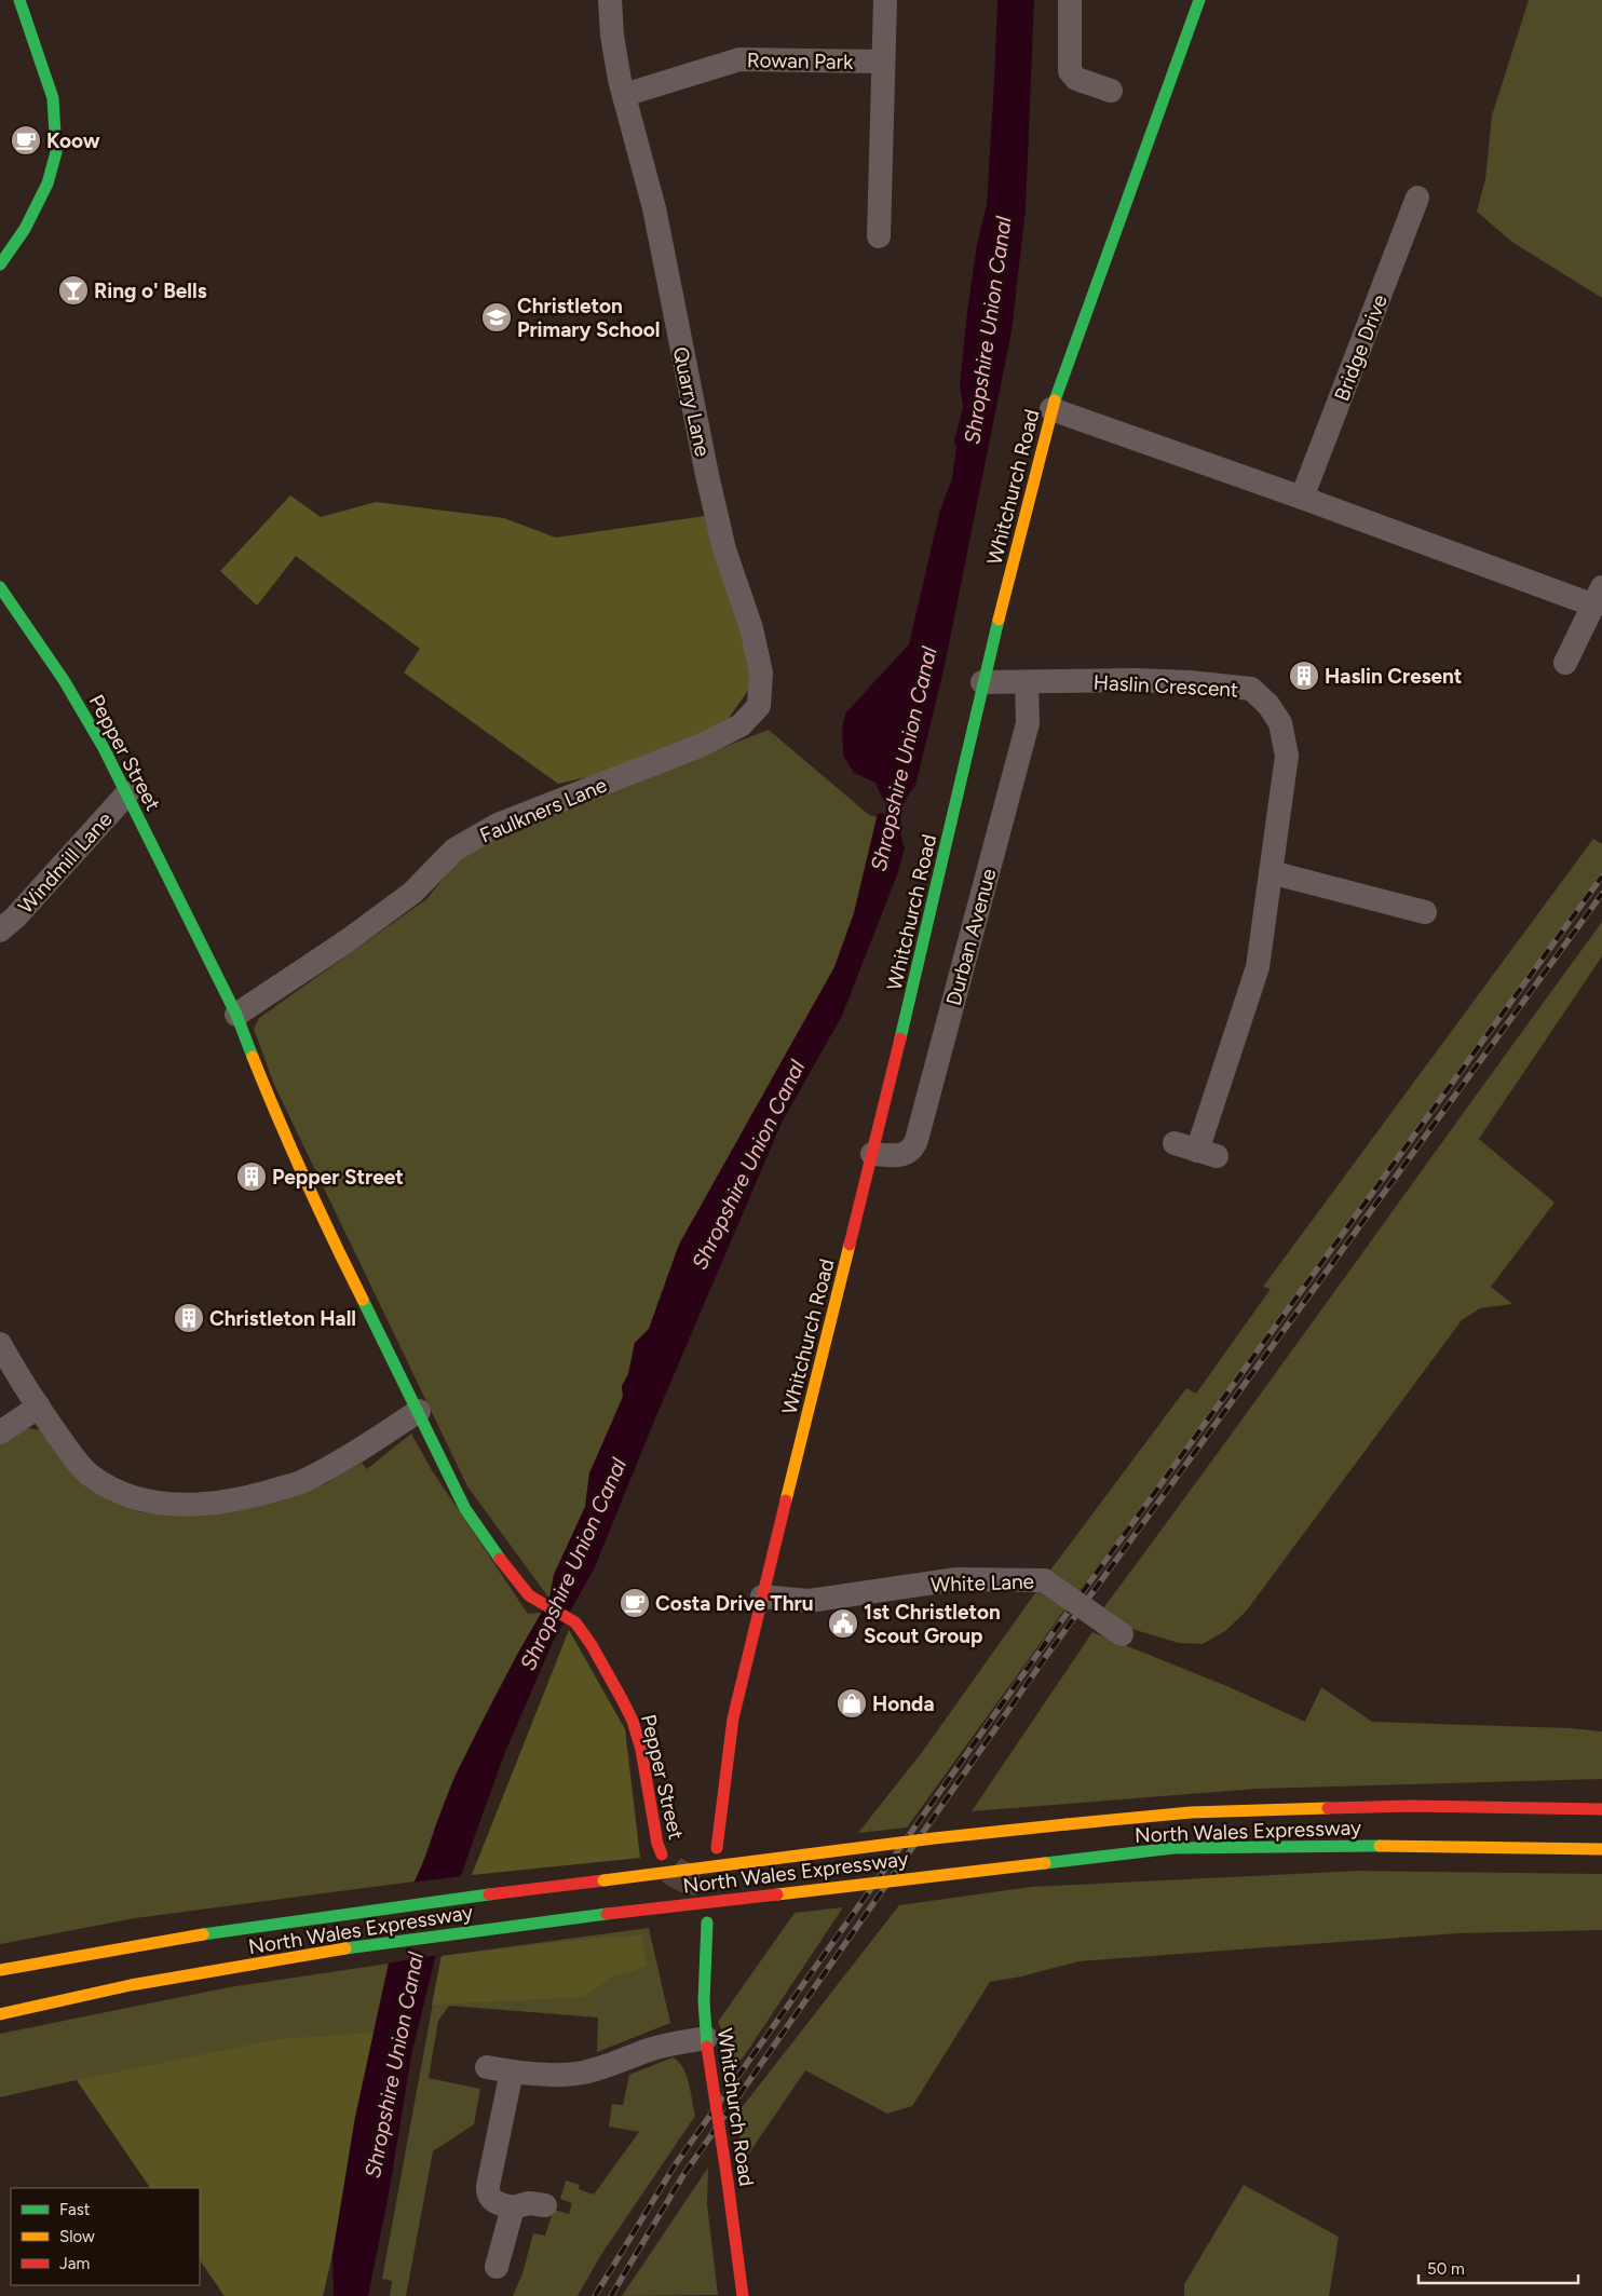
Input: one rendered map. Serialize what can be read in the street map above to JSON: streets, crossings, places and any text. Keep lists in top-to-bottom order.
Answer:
{
  "streets": {
    "main road": ["Whitchurch Road", "Pepper Street", "North Wales Expressway"],
    "street": [
      "Rowan Park",
      "Bridge Drive",
      "Quarry Lane",
      "Haslin Crescent",
      "Faulkners Lane",
      "Windmill Lane",
      "Durban Avenue",
      "White Lane"
    ]
  },
  "crossings": [
    ["Rowan Park", "Quarry Lane"],
    ["Quarry Lane", "Faulkners Lane"],
    ["Whitchurch Road", "Haslin Crescent"],
    ["Whitchurch Road", "Durban Avenue"],
    ["Whitchurch Road", "White Lane"],
    ["Haslin Crescent", "Durban Avenue"],
    ["Pepper Street", "Faulkners Lane"],
    ["Pepper Street", "Windmill Lane"]
  ],
  "water": ["Shropshire Union Canal"],
  "places": {
    "cafe": ["Koow", "Costa Drive Thru"],
    "bar": ["Ring o' Bells"],
    "school or university": ["Christleton Primary School"],
    "building": ["Haslin Cresent", "Pepper Street", "Christleton Hall"],
    "public building": ["1st Christleton Scout Group"],
    "shop": ["Honda"]
  },
  "legend": ["Fast", "Slow", "Jam"],
  "scale_bar": "50 m"
}
